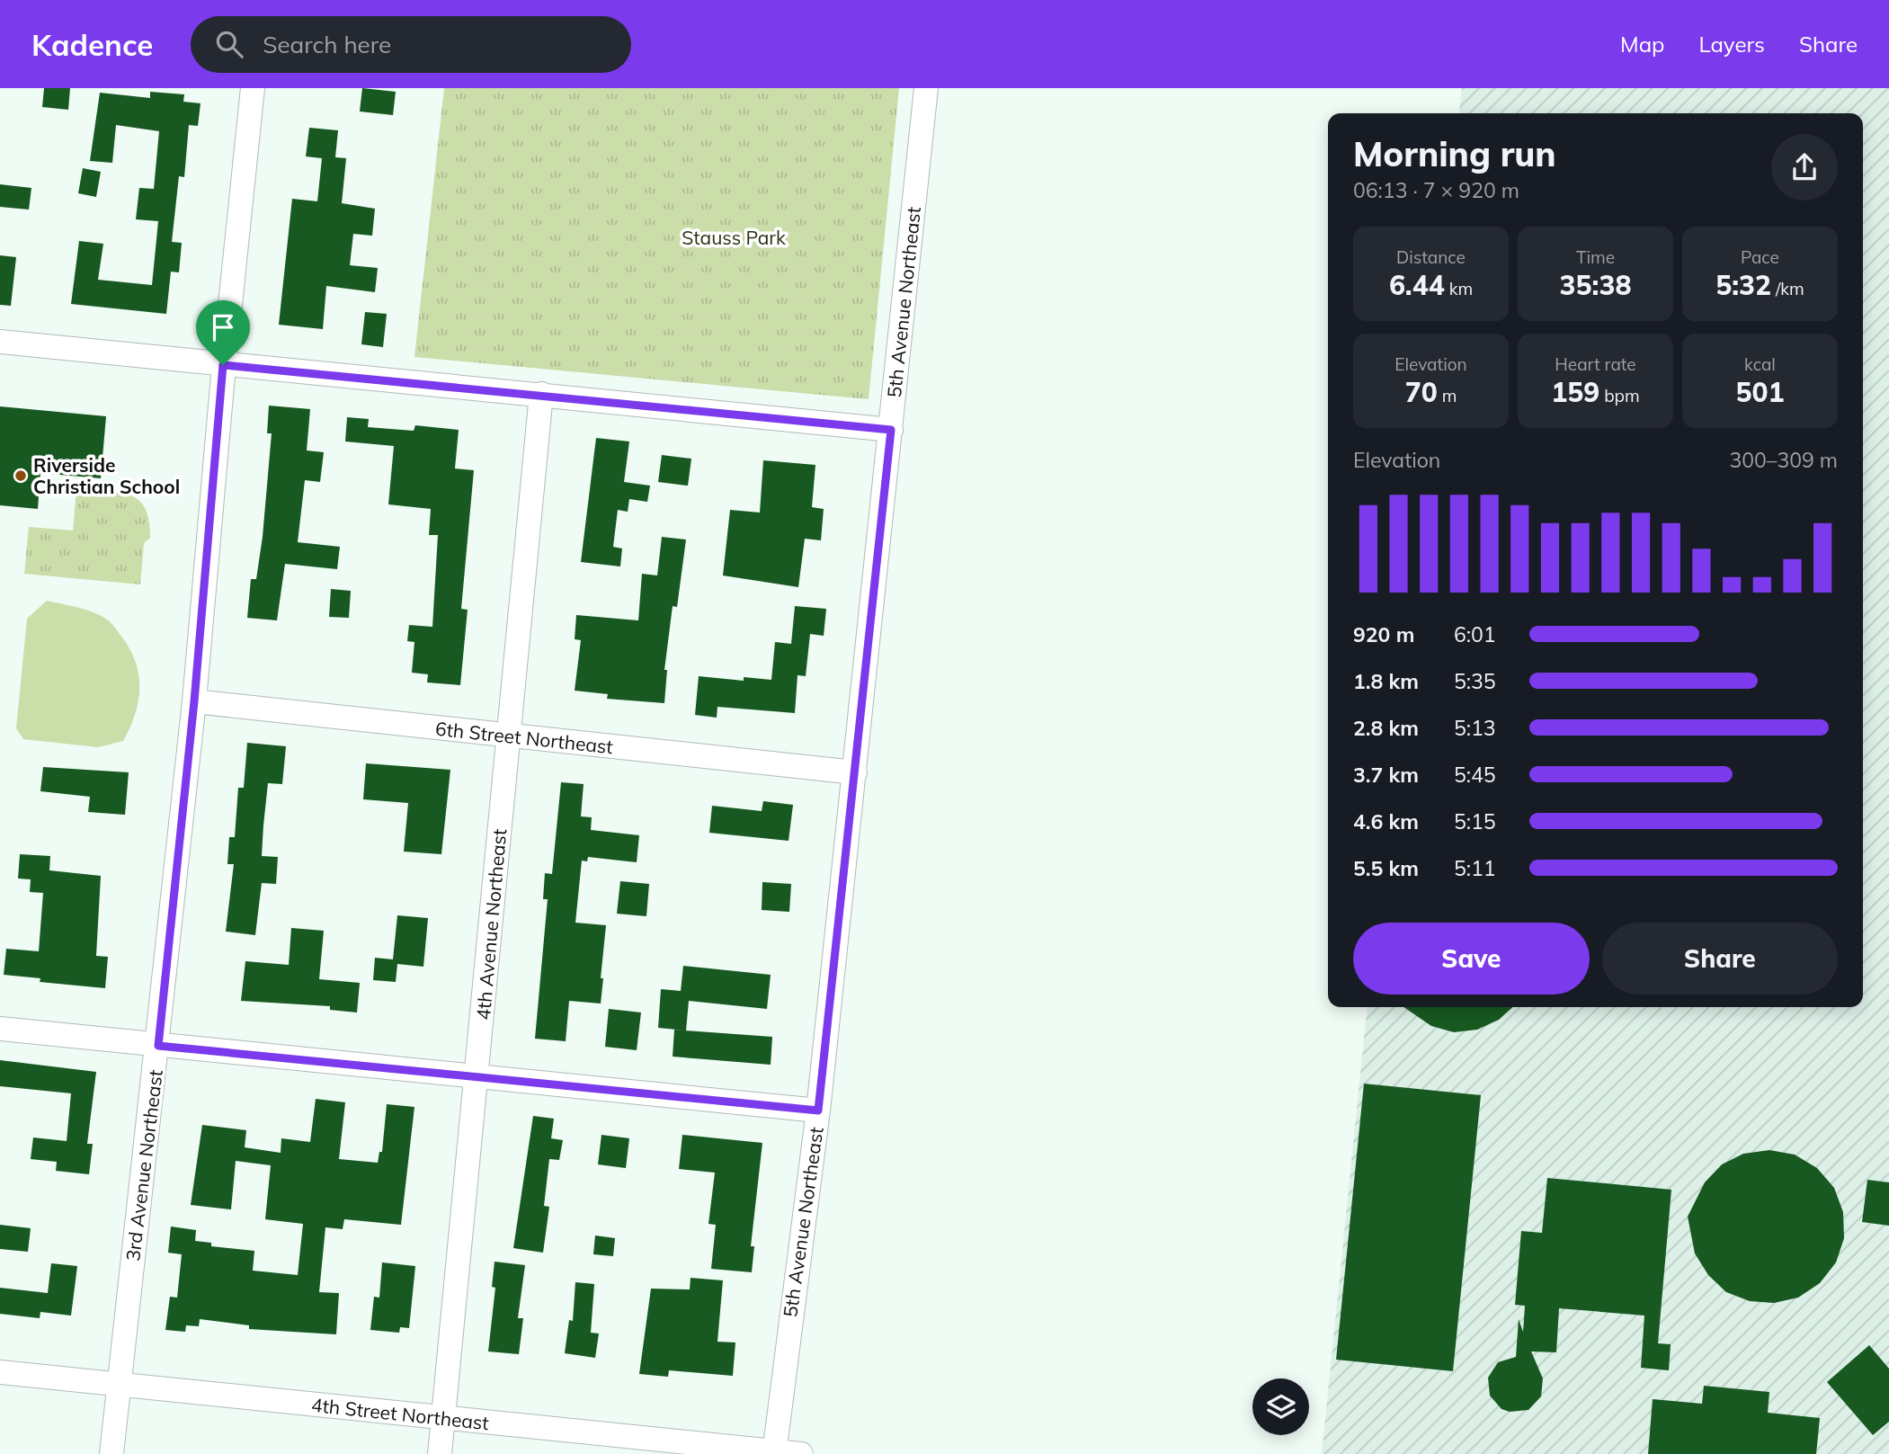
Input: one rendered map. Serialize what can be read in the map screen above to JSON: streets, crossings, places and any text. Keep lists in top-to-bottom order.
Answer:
{
  "streets": {
    "street": [
      "5th Avenue Northeast",
      "6th Street Northeast",
      "4th Avenue Northeast",
      "3rd Avenue Northeast",
      "4th Street Northeast"
    ]
  },
  "crossings": [
    ["5th Avenue Northeast", "6th Street Northeast"],
    ["5th Avenue Northeast", "4th Street Northeast"],
    ["6th Street Northeast", "4th Avenue Northeast"],
    ["6th Street Northeast", "3rd Avenue Northeast"],
    ["4th Avenue Northeast", "4th Street Northeast"],
    ["3rd Avenue Northeast", "4th Street Northeast"]
  ],
  "parks": ["Stauss Park"],
  "places": ["Riverside Christian School"],
  "page": {
    "header": "Kadence",
    "search": "Search here",
    "nav": ["Map", "Layers", "Share"],
    "heading": ["Morning run", "06:13 · 7 × 920 m"],
    "stats": [
      ["Distance", "6.44 km"],
      ["Time", "35:38"],
      ["Pace", "5:32 /km"],
      ["Elevation", "70 m"],
      ["Heart rate", "159 bpm"],
      ["kcal", "501"]
    ],
    "chart": ["Elevation", "300–309 m"],
    "list": [
      {
        "name": "920 m",
        "note": "6:01"
      },
      {
        "name": "1.8 km",
        "note": "5:35"
      },
      {
        "name": "2.8 km",
        "note": "5:13"
      },
      {
        "name": "3.7 km",
        "note": "5:45"
      },
      {
        "name": "4.6 km",
        "note": "5:15"
      },
      {
        "name": "5.5 km",
        "note": "5:11"
      }
    ],
    "buttons": ["Save", "Share"]
  }
}
